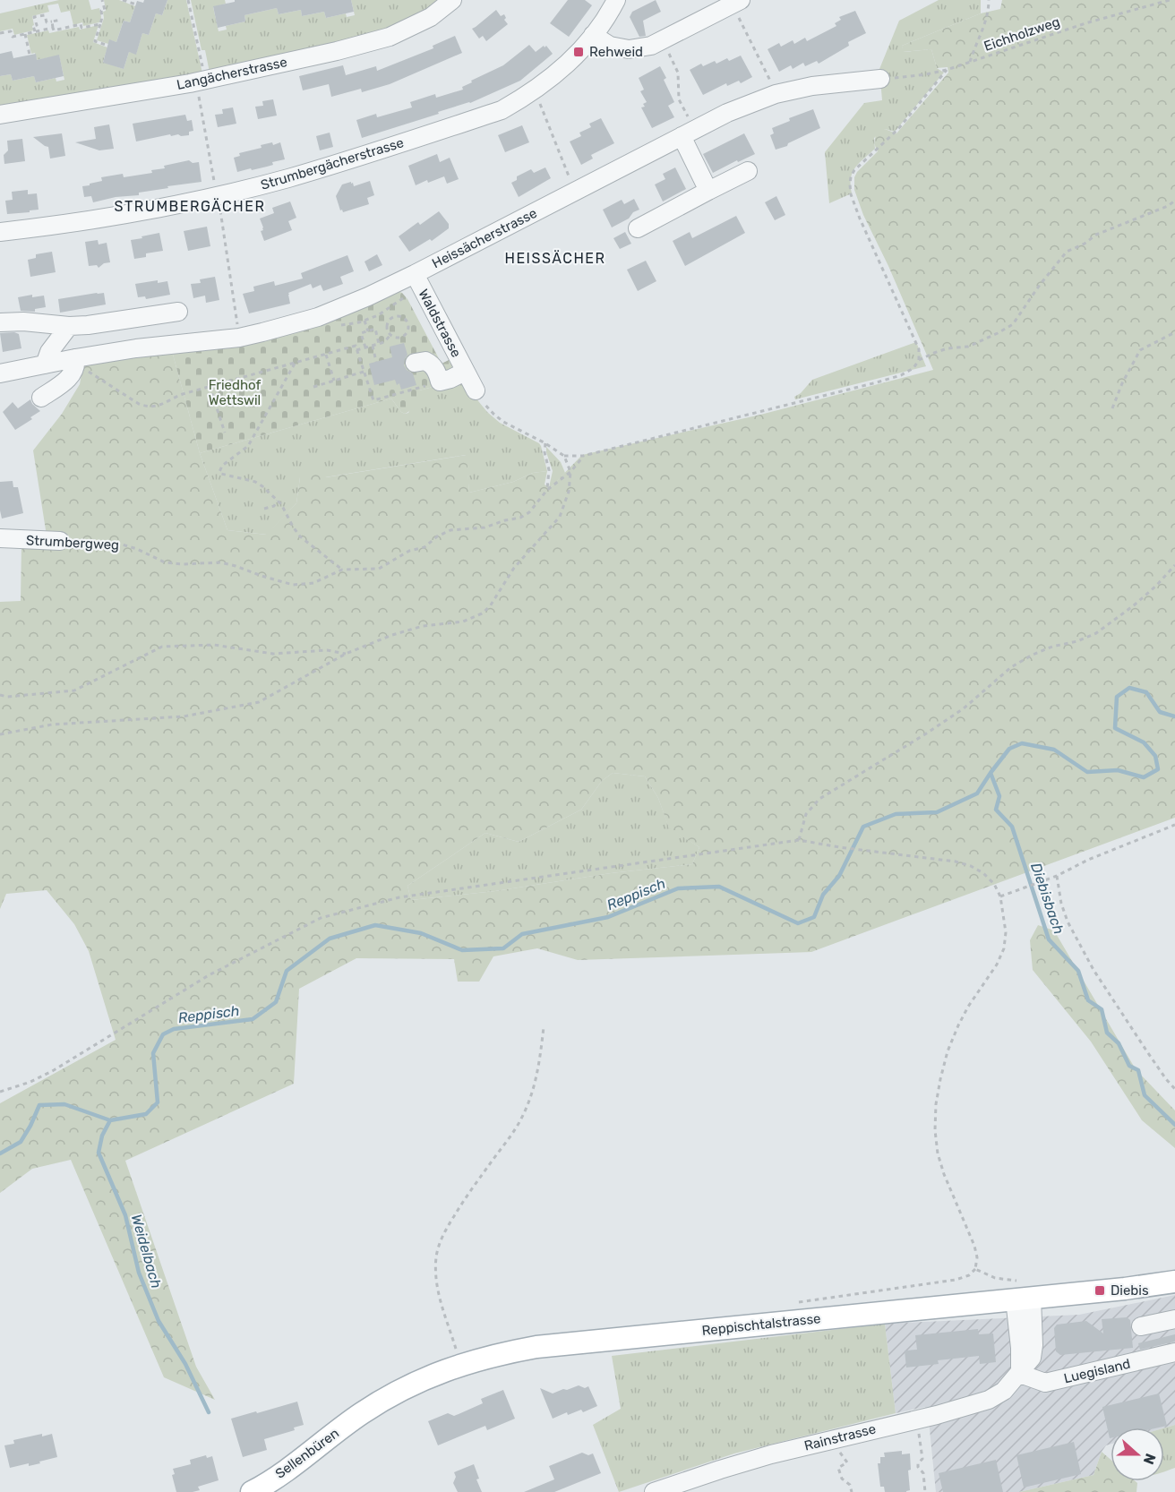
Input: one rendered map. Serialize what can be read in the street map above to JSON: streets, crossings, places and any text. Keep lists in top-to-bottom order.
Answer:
{
  "streets": {
    "main road": ["Reppischtalstrasse", "Sellenbüren"],
    "street": [
      "Langächerstrasse",
      "Strumbergächerstrasse",
      "Heissächerstrasse",
      "Waldstrasse",
      "Strumbergweg",
      "Luegisland",
      "Rainstrasse"
    ],
    "path": ["Eichholzweg"]
  },
  "crossings": [
    ["Eichholzweg", "Heissächerstrasse"],
    ["Heissächerstrasse", "Waldstrasse"],
    ["Reppischtalstrasse", "Rainstrasse"],
    ["Reppischtalstrasse", "Sellenbüren"],
    ["Luegisland", "Rainstrasse"]
  ],
  "districts": ["STRUMBERGÄCHER", "HEISSÄCHER"],
  "water": ["Reppisch", "Diebisbach", "Weidelbach"],
  "parks": ["Friedhof Wettswil"],
  "places": {
    "transit": ["Rehweid", "Diebis"]
  },
  "north": "right"
}
